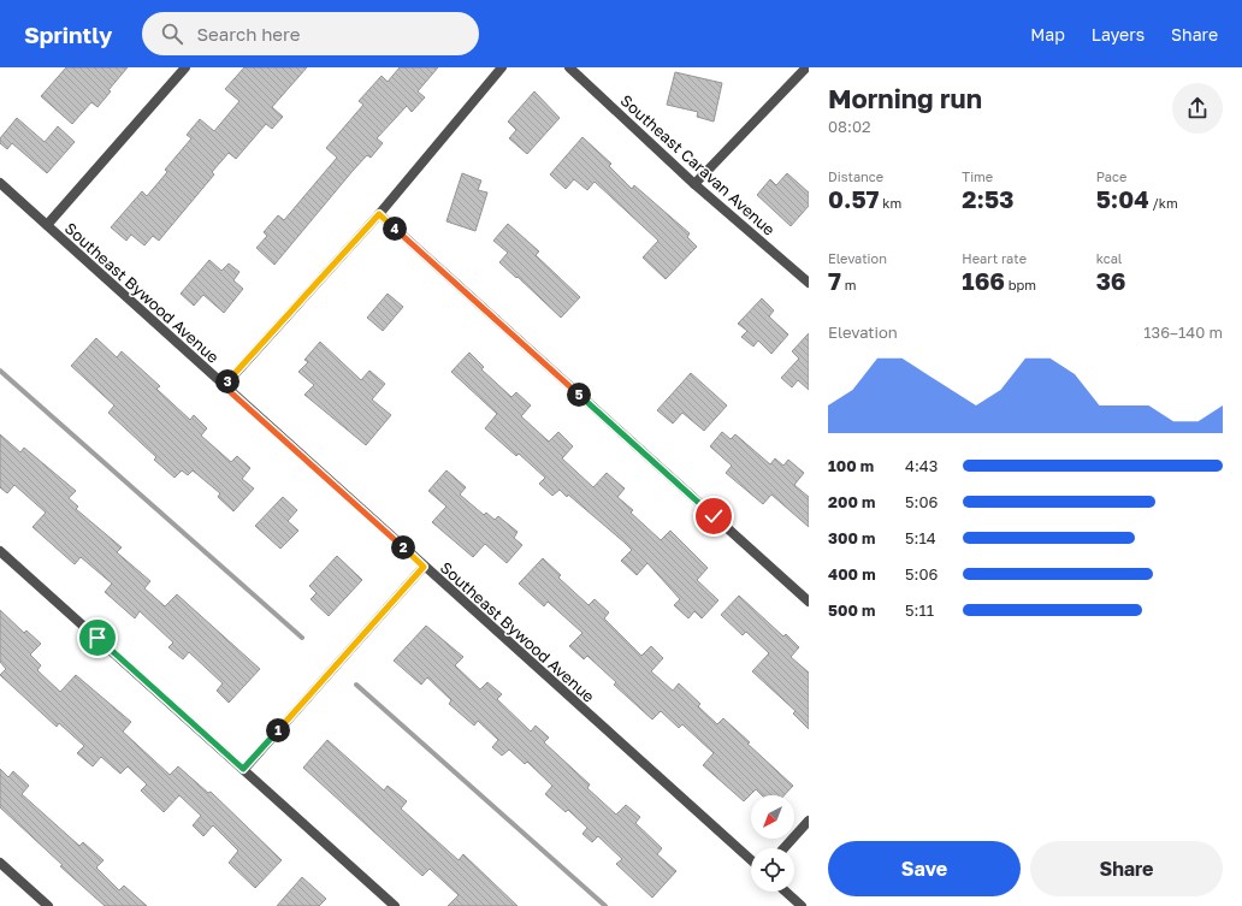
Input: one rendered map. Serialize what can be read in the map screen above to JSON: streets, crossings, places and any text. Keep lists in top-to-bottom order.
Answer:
{
  "streets": {
    "street": ["Southeast Caravan Avenue", "Southeast Bywood Avenue"]
  },
  "north": "bottom left",
  "page": {
    "header": "Sprintly",
    "search": "Search here",
    "nav": ["Map", "Layers", "Share"],
    "heading": ["Morning run", "08:02"],
    "stats": [
      ["Distance", "0.57 km"],
      ["Time", "2:53"],
      ["Pace", "5:04 /km"],
      ["Elevation", "7 m"],
      ["Heart rate", "166 bpm"],
      ["kcal", "36"]
    ],
    "pins": [
      "4",
      "3",
      "5",
      "2",
      "1"
    ],
    "chart": ["Elevation", "136–140 m"],
    "list": [
      {
        "name": "100 m",
        "note": "4:43"
      },
      {
        "name": "200 m",
        "note": "5:06"
      },
      {
        "name": "300 m",
        "note": "5:14"
      },
      {
        "name": "400 m",
        "note": "5:06"
      },
      {
        "name": "500 m",
        "note": "5:11"
      }
    ],
    "buttons": ["Save", "Share"]
  }
}
